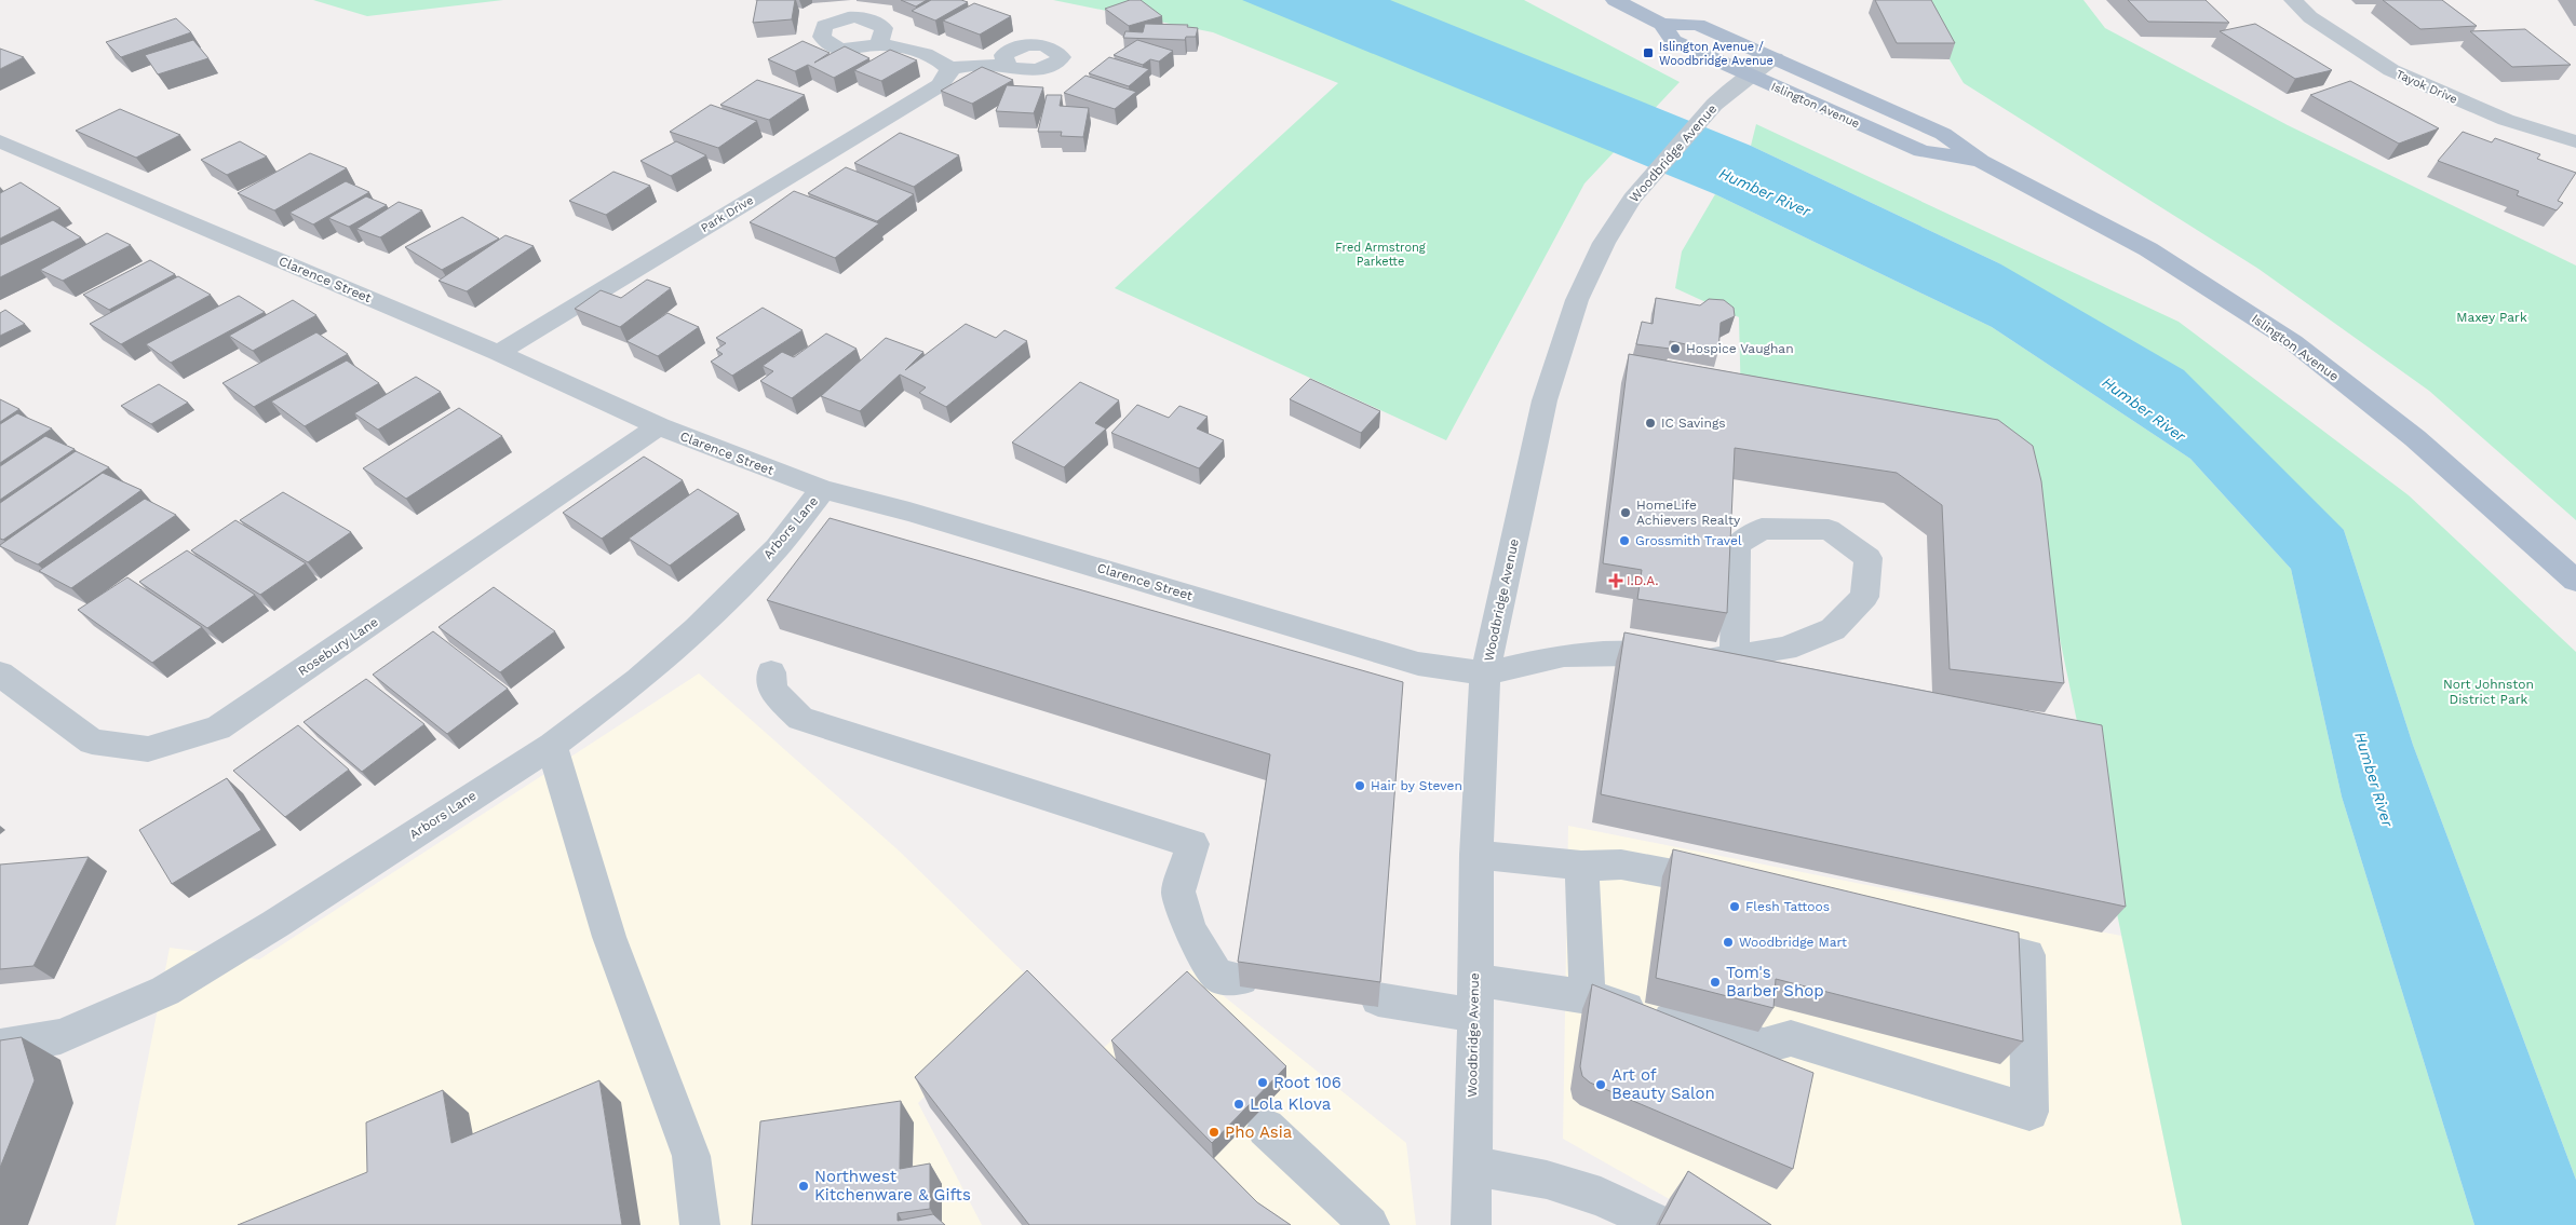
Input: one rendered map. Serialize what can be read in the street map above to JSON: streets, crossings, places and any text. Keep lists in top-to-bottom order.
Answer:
{
  "streets": {
    "main road": ["Islington Avenue"],
    "street": [
      "Tayok Drive",
      "Woodbridge Avenue",
      "Park Drive",
      "Clarence Street",
      "Arbors Lane",
      "Rosebury Lane"
    ]
  },
  "crossings": [
    ["Islington Avenue", "Woodbridge Avenue"],
    ["Woodbridge Avenue", "Clarence Street"],
    ["Park Drive", "Clarence Street"],
    ["Clarence Street", "Arbors Lane"],
    ["Clarence Street", "Rosebury Lane"]
  ],
  "water": ["Humber River"],
  "parks": ["Fred Armstrong Parkette", "Maxey Park", "Nort Johnston District Park"],
  "places": {
    "transit": ["Islington Avenue / Woodbridge Avenue"],
    "other": [
      "Hospice Vaughan",
      "IC Savings",
      "HomeLife Achievers Realty",
      "Grossmith Travel",
      "Hair by Steven",
      "Flesh Tattoos",
      "Woodbridge Mart",
      "Tom's Barber Shop",
      "Root 106",
      "Art of Beauty Salon",
      "Lola Klova",
      "Pho Asia",
      "Northwest Kitchenware & Gifts"
    ],
    "health": ["I.D.A."]
  }
}
